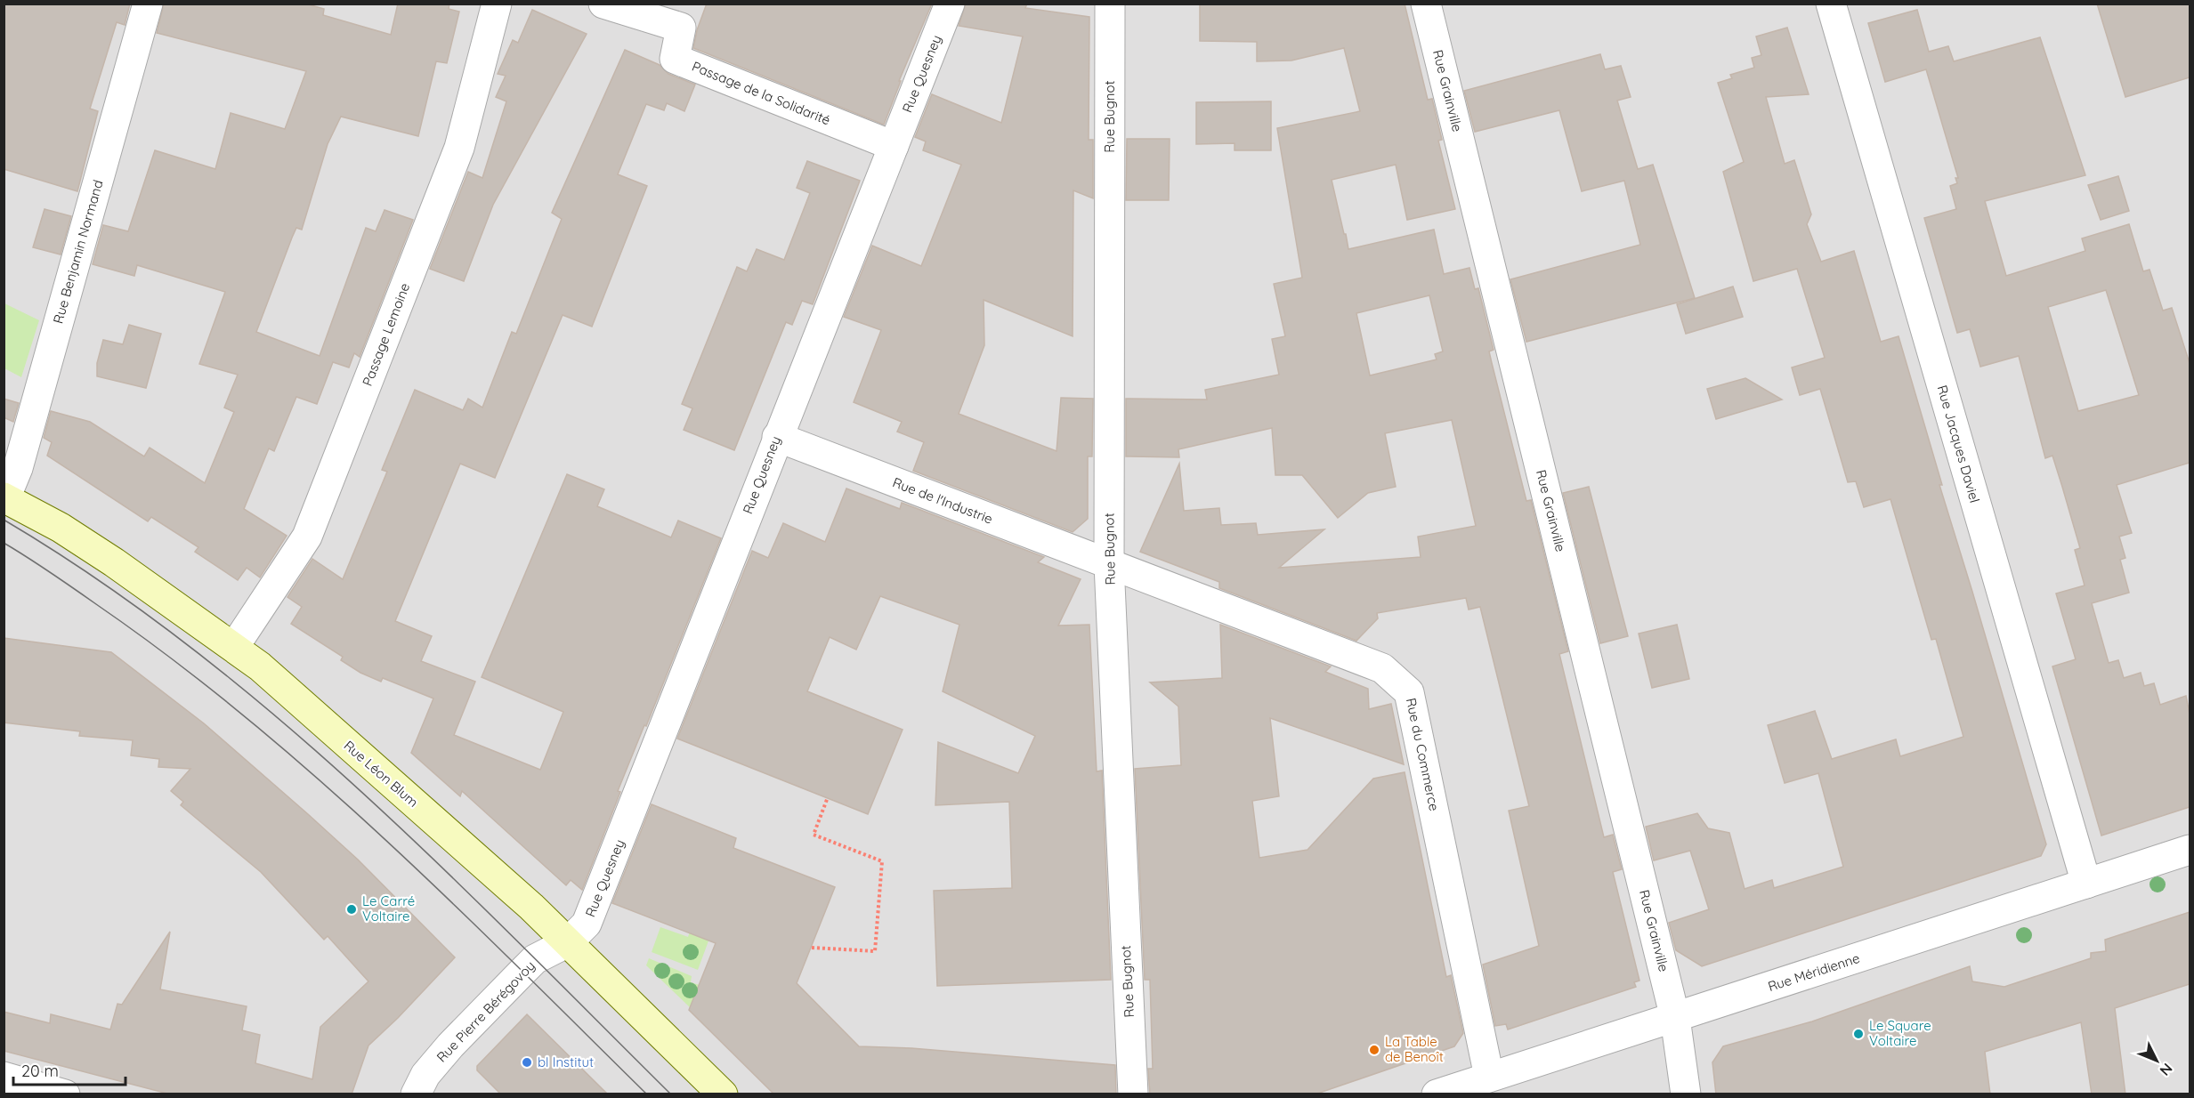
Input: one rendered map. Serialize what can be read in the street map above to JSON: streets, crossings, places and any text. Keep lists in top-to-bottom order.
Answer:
{
  "streets": {
    "street": [
      "Rue Quesney",
      "Rue Grainville",
      "Passage de la Solidarité",
      "Rue Bugnot",
      "Rue Benjamin Normand",
      "Passage Lemoine",
      "Rue Jacques Daviel",
      "Rue de l'Industrie",
      "Rue du Commerce",
      "Rue Léon Blum",
      "Rue Méridienne",
      "Rue Pierre Bérégovoy"
    ]
  },
  "crossings": [
    ["Rue Quesney", "Passage de la Solidarité"],
    ["Rue Quesney", "Rue de l'Industrie"],
    ["Rue Quesney", "Rue Léon Blum"],
    ["Rue Quesney", "Rue Pierre Bérégovoy"],
    ["Rue Grainville", "Rue Méridienne"],
    ["Rue Bugnot", "Rue de l'Industrie"],
    ["Rue Bugnot", "Rue du Commerce"],
    ["Rue Benjamin Normand", "Rue Léon Blum"],
    ["Passage Lemoine", "Rue Léon Blum"],
    ["Rue Jacques Daviel", "Rue Méridienne"],
    ["Rue de l'Industrie", "Rue du Commerce"],
    ["Rue du Commerce", "Rue Méridienne"],
    ["Rue Léon Blum", "Rue Pierre Bérégovoy"]
  ],
  "places": [
    "Le Carré Voltaire",
    "Le Square Voltaire",
    "La Table de Benoît",
    "bl Institut"
  ],
  "scale_bar": "20 m",
  "north": "bottom right"
}
